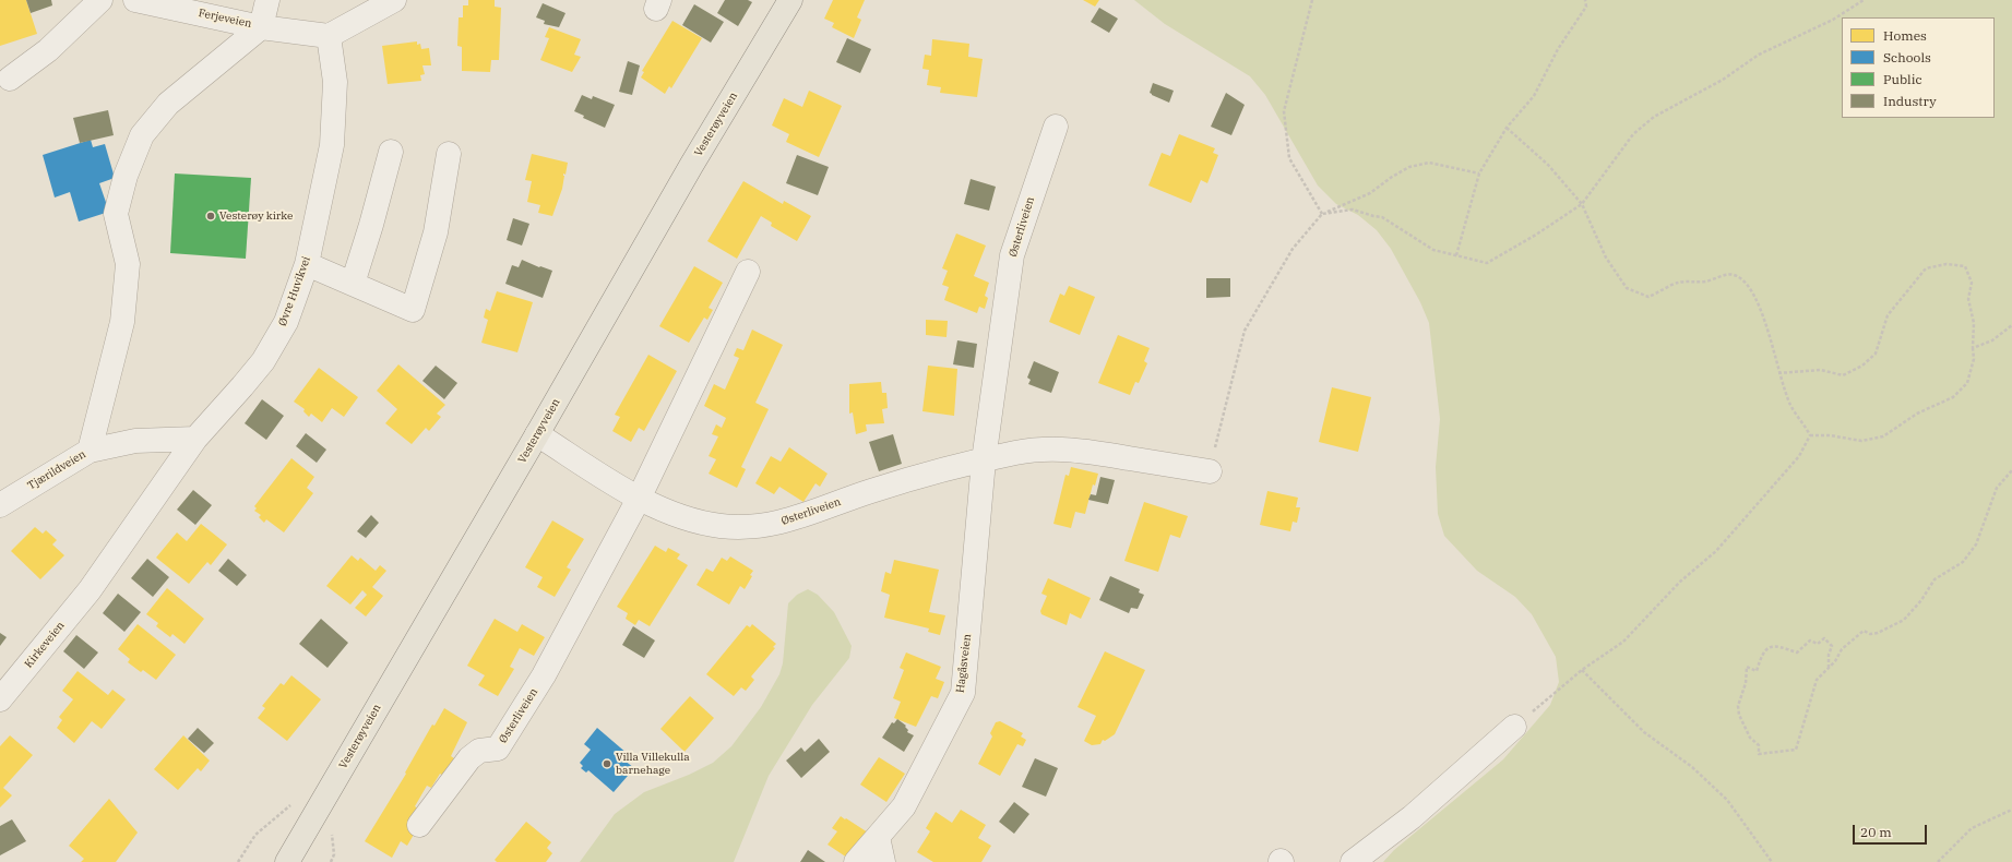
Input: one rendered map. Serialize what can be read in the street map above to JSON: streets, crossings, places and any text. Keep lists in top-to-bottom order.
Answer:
{
  "streets": {
    "main road": ["Vesterøyveien"],
    "street": [
      "Ferjeveien",
      "Østerliveien",
      "Øvre Huvikvei",
      "Tjærildveien",
      "Kirkeveien",
      "Hagåsveien"
    ]
  },
  "crossings": [
    ["Vesterøyveien", "Østerliveien"],
    ["Østerliveien", "Hagåsveien"],
    ["Øvre Huvikvei", "Tjærildveien"],
    ["Øvre Huvikvei", "Kirkeveien"]
  ],
  "places": ["Vesterøy kirke", "Villa Villekulla barnehage"],
  "legend": [
    "Homes",
    "Schools",
    "Public",
    "Industry"
  ],
  "scale_bar": "20 m"
}
